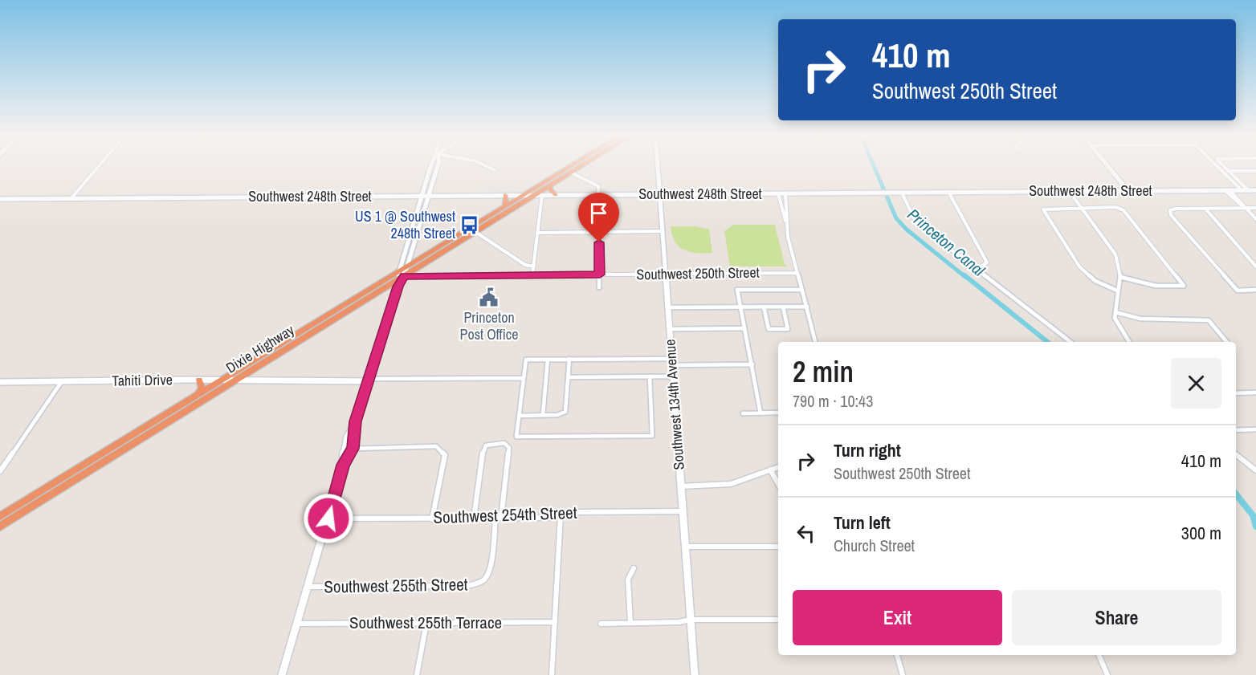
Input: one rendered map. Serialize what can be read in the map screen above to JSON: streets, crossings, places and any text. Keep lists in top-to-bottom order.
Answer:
{
  "streets": {
    "highway": ["Dixie Highway"],
    "street": [
      "Southwest 248th Street",
      "Southwest 250th Street",
      "Tahiti Drive",
      "Southwest 134th Avenue",
      "Southwest 254th Street",
      "Southwest 255th Street",
      "Southwest 255th Terrace"
    ]
  },
  "crossings": [
    ["Southwest 248th Street", "Dixie Highway"],
    ["Southwest 248th Street", "Southwest 134th Avenue"],
    ["Southwest 250th Street", "Dixie Highway"],
    ["Southwest 250th Street", "Southwest 134th Avenue"],
    ["Dixie Highway", "Tahiti Drive"],
    ["Southwest 134th Avenue", "Southwest 254th Street"],
    ["Southwest 254th Street", "Southwest 255th Street"]
  ],
  "water": ["Princeton Canal"],
  "places": {
    "bus stop": ["US 1 @ Southwest 248th Street"],
    "public building": ["Princeton Post Office"]
  },
  "page": {
    "turn": ["410 m", "Southwest 250th Street"],
    "heading": ["2 min", "790 m · 10:43"],
    "list": [
      {
        "name": "Turn right",
        "note": "Southwest 250th Street",
        "value": "410 m"
      },
      {
        "name": "Turn left",
        "note": "Church Street",
        "value": "300 m"
      }
    ],
    "buttons": ["Exit", "Share"]
  }
}
